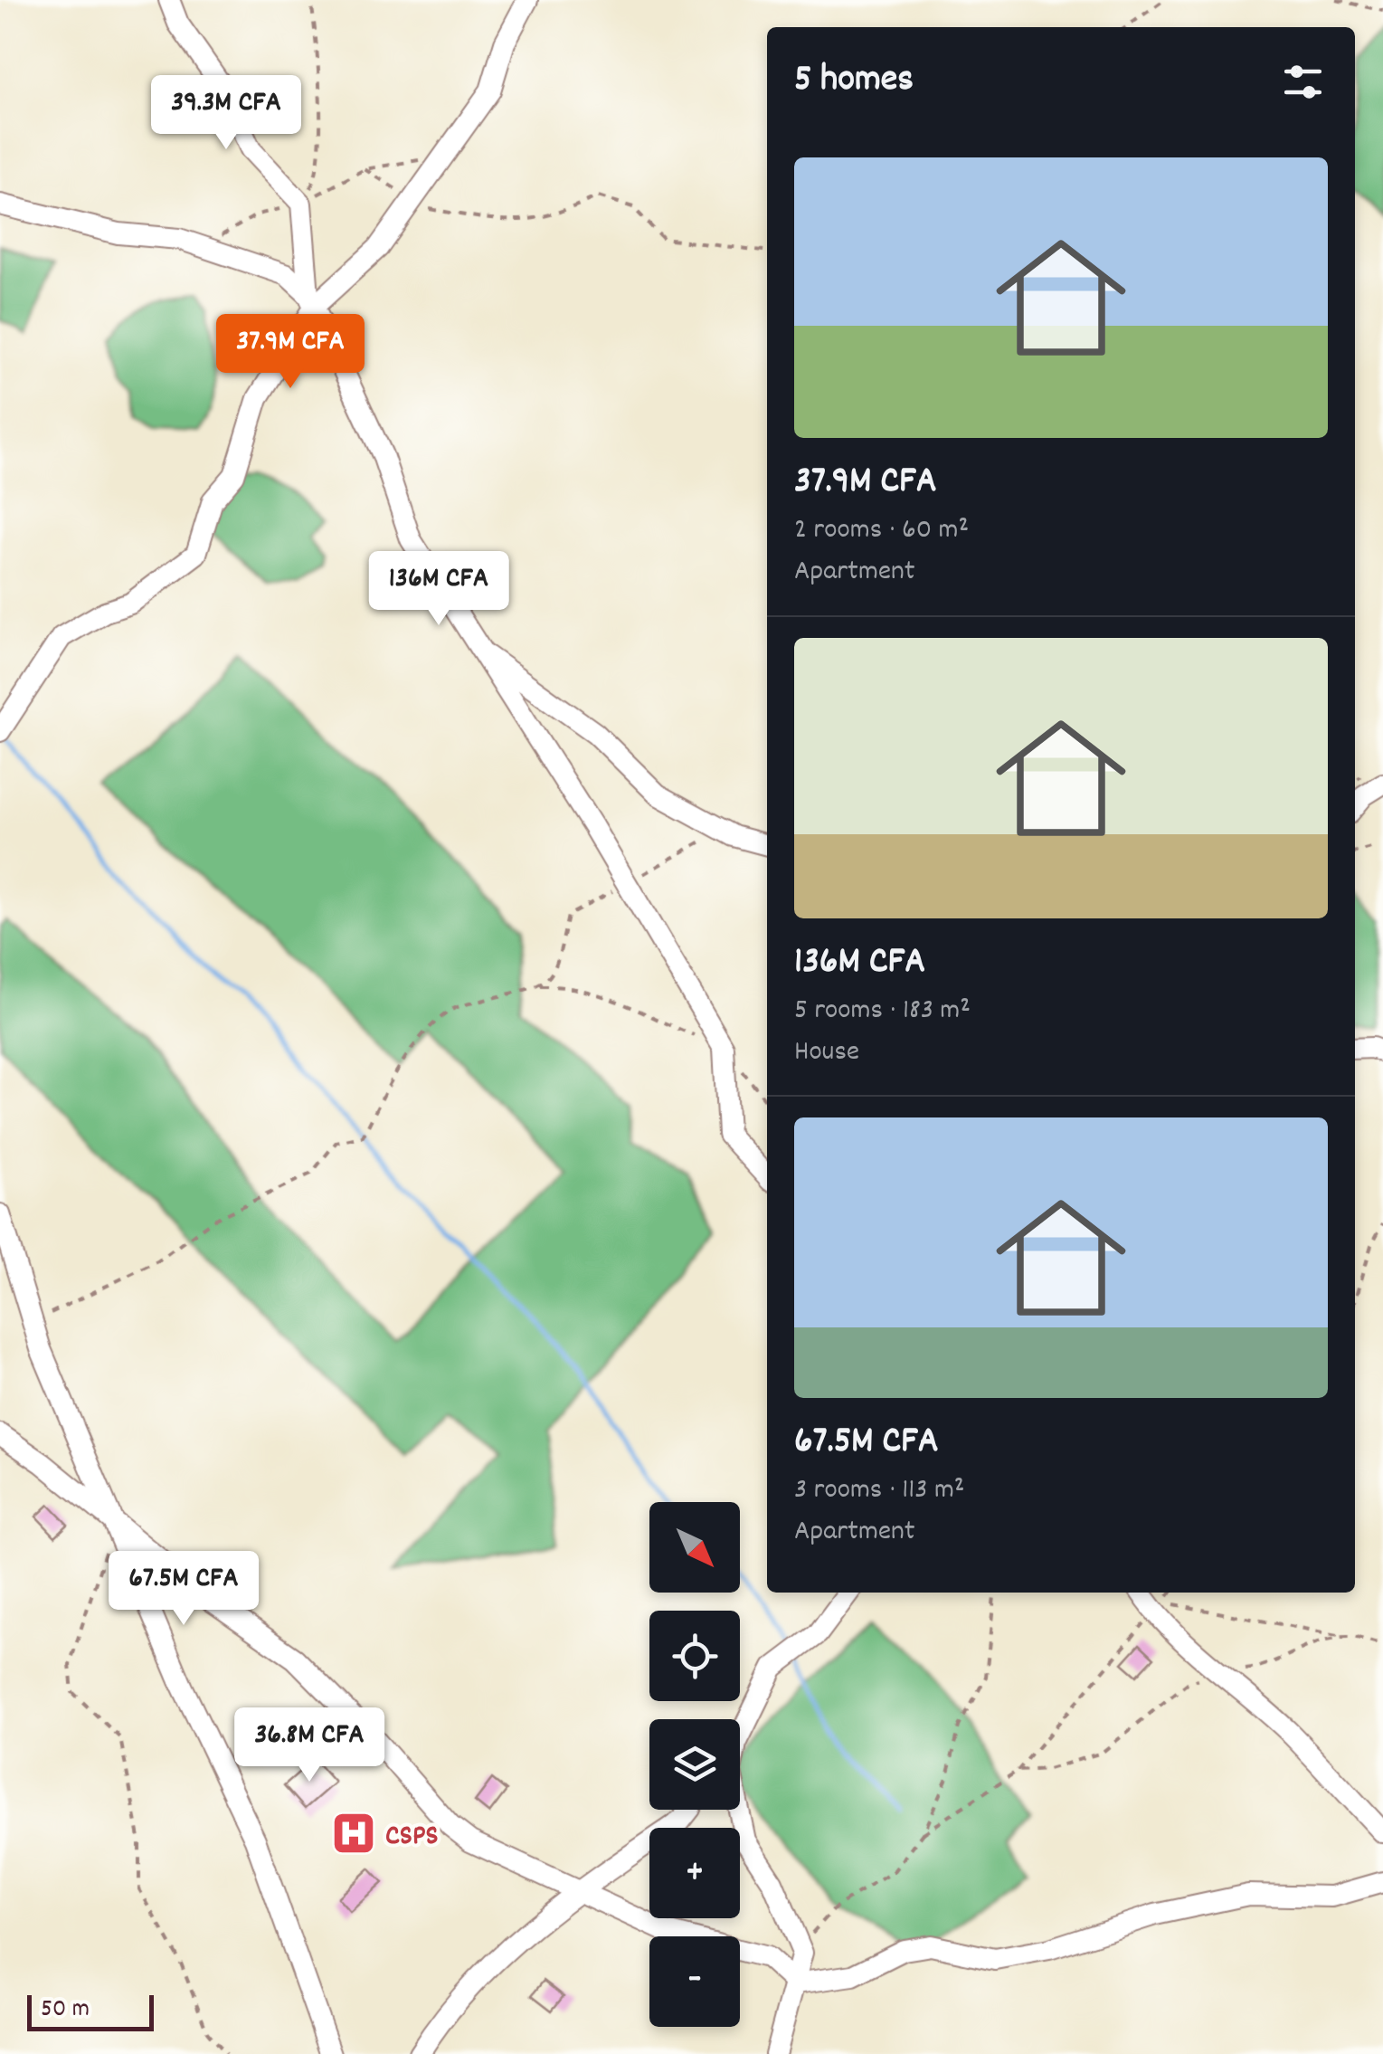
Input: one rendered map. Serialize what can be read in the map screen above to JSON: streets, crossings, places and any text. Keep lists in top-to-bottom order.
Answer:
{
  "places": {
    "hospital": ["CSPS"]
  },
  "scale_bar": "50 m",
  "north": "bottom right",
  "page": {
    "heading": "5 homes",
    "price": [
      "39.3M CFA",
      "37.9M CFA",
      "136M CFA",
      "67.5M CFA",
      "36.8M CFA"
    ],
    "list": [
      {
        "name": "37.9M CFA",
        "note": "2 rooms · 60 m² · Apartment"
      },
      {
        "name": "136M CFA",
        "note": "5 rooms · 183 m² · House"
      },
      {
        "name": "67.5M CFA",
        "note": "3 rooms · 113 m² · Apartment"
      }
    ],
    "map_buttons": ["+", "−"],
    "scale": "50 m"
  }
}
